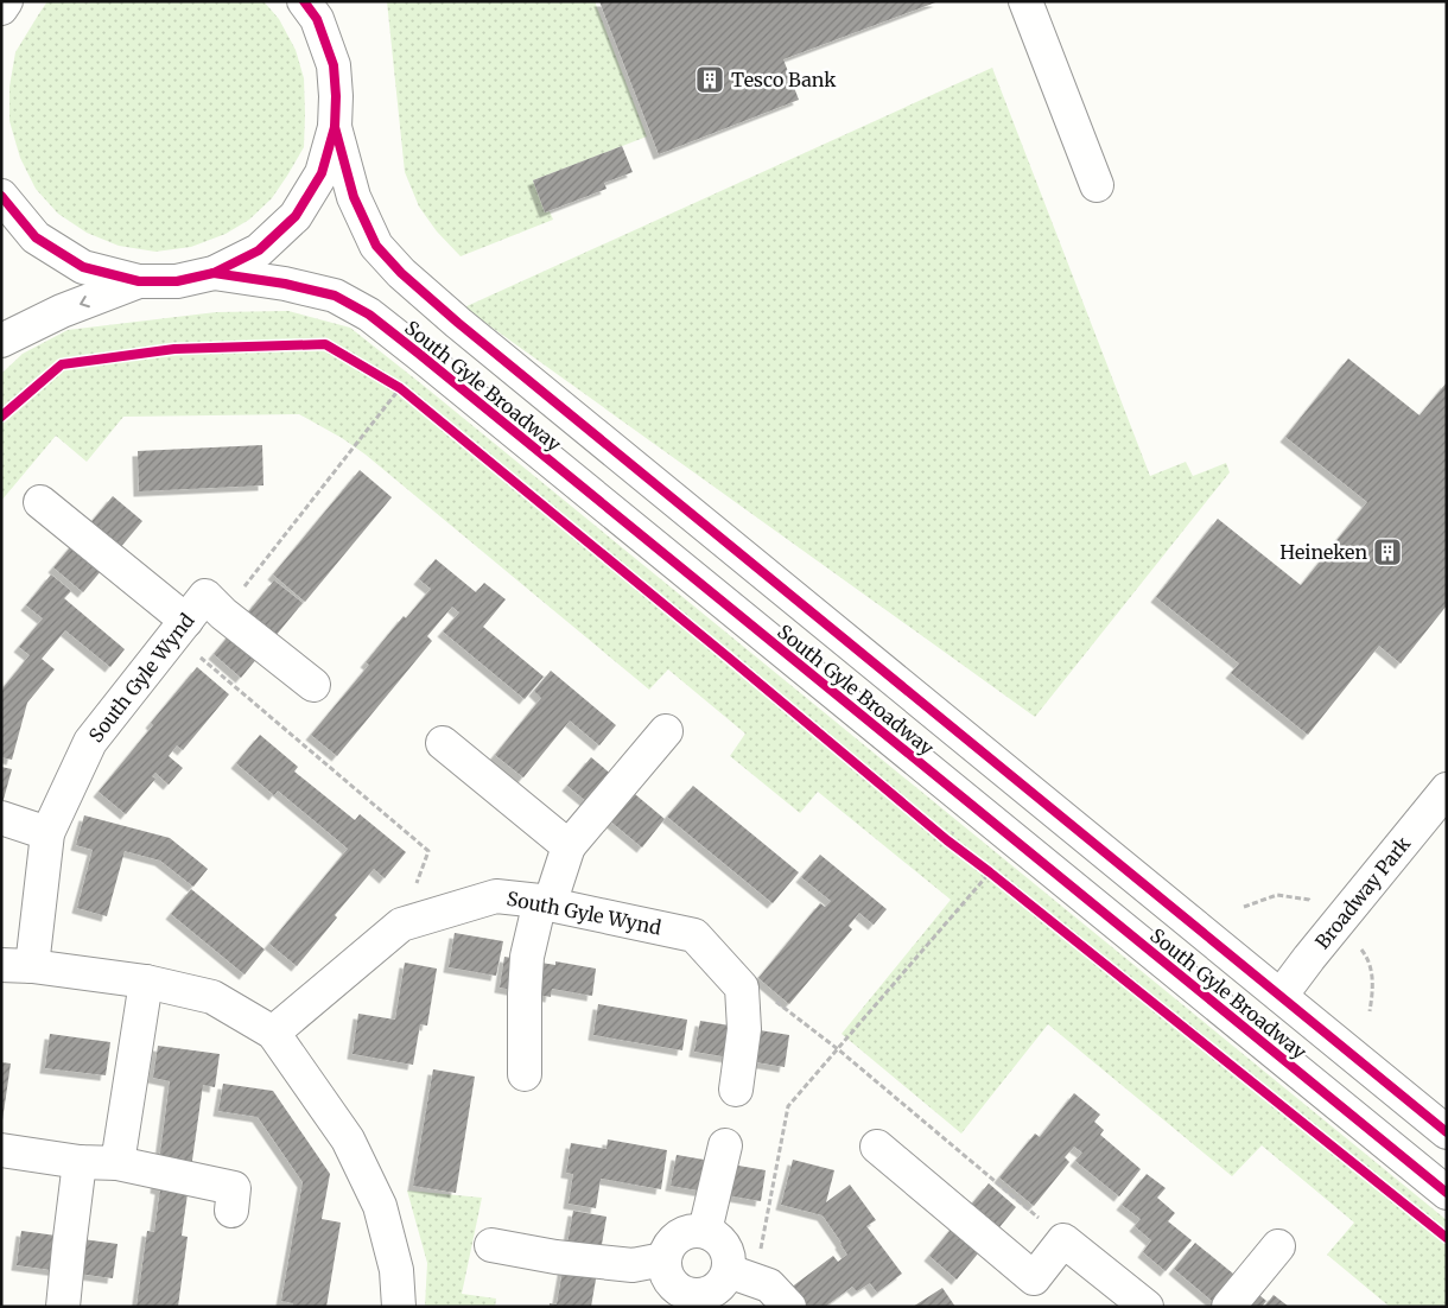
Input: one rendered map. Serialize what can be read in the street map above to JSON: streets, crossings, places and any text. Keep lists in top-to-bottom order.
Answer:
{
  "streets": {
    "street": ["South Gyle Broadway", "South Gyle Wynd", "Broadway Park"]
  },
  "crossings": [
    ["South Gyle Broadway", "Broadway Park"]
  ],
  "places": {
    "building": ["Tesco Bank", "Heineken"]
  }
}
